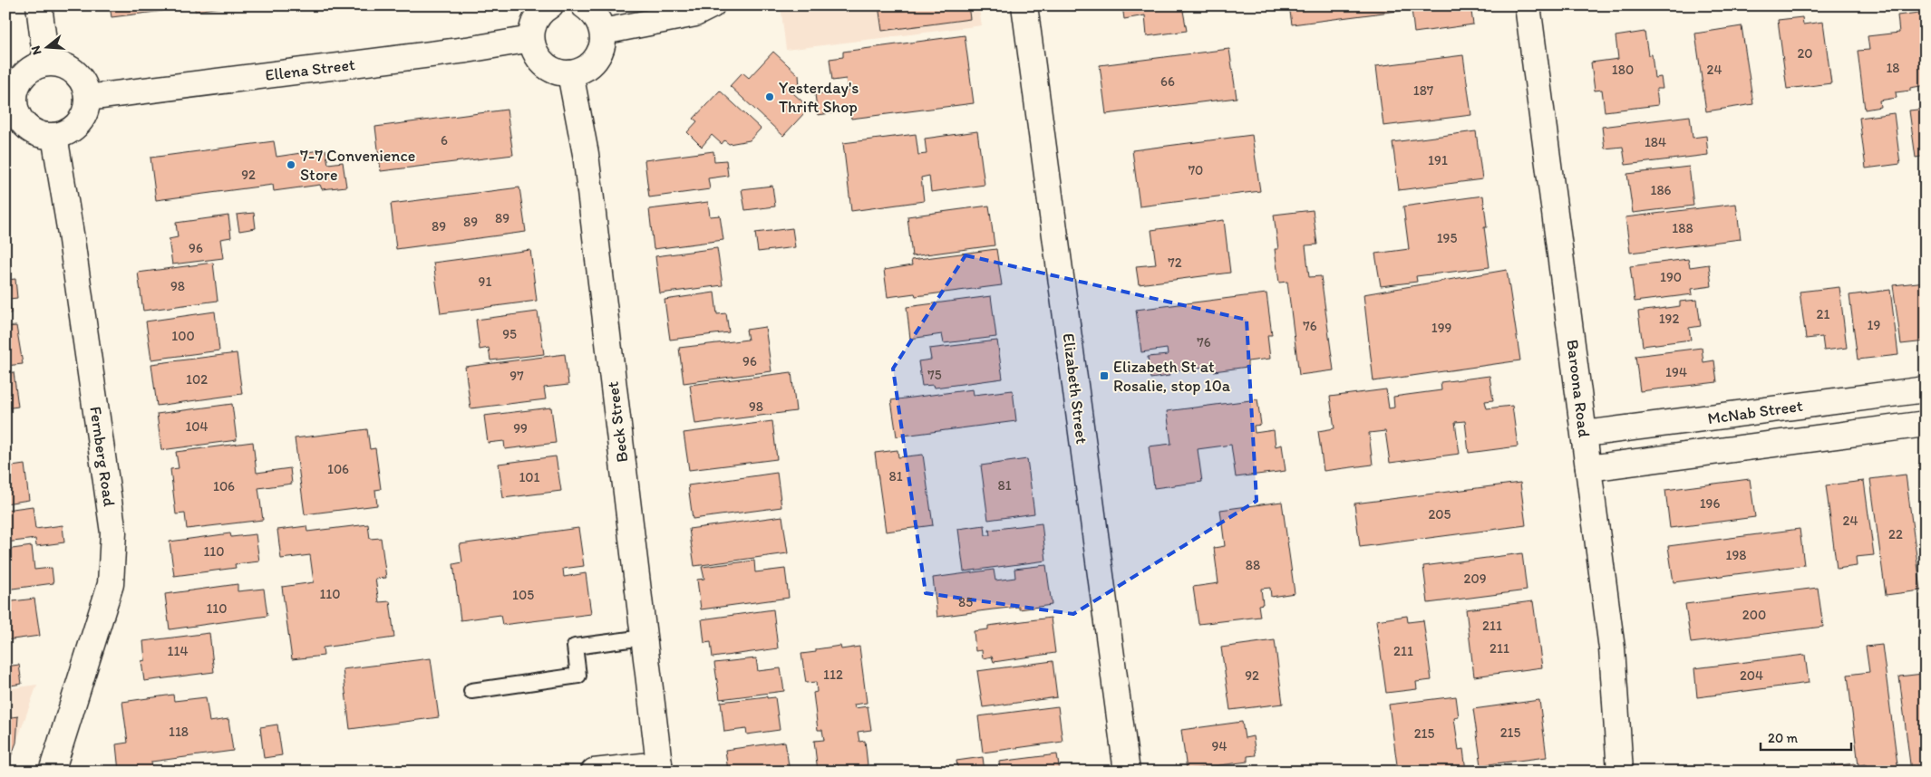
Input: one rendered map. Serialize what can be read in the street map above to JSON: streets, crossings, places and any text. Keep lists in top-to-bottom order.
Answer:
{
  "streets": {
    "street": [
      "Ellena Street",
      "Elizabeth Street",
      "Baroona Road",
      "McNab Street",
      "Beck Street",
      "Fernberg Road"
    ]
  },
  "crossings": [
    ["Ellena Street", "Fernberg Road"],
    ["Baroona Road", "McNab Street"]
  ],
  "places": {
    "other": ["Yesterday's Thrift Shop", "7-7 Convenience Store"],
    "transit": ["Elizabeth St at Rosalie, stop 10a"]
  },
  "house_numbers": [
    "20",
    "18",
    "180",
    "24",
    "66",
    "187",
    "6",
    "184",
    "191",
    "70",
    "92",
    "186",
    "89",
    "89",
    "89",
    "188",
    "195",
    "96",
    "72",
    "190",
    "91",
    "98",
    "21",
    "192",
    "19",
    "76",
    "199",
    "95",
    "100",
    "76",
    "96",
    "194",
    "75",
    "97",
    "102",
    "98",
    "104",
    "99",
    "106",
    "81",
    "101",
    "81",
    "106",
    "196",
    "205",
    "24",
    "22",
    "110",
    "198",
    "88",
    "209",
    "110",
    "105",
    "85",
    "110",
    "200",
    "211",
    "211",
    "114",
    "211",
    "112",
    "92",
    "204",
    "118",
    "215",
    "215",
    "94"
  ],
  "scale_bar": "20 m",
  "north": "left"
}
